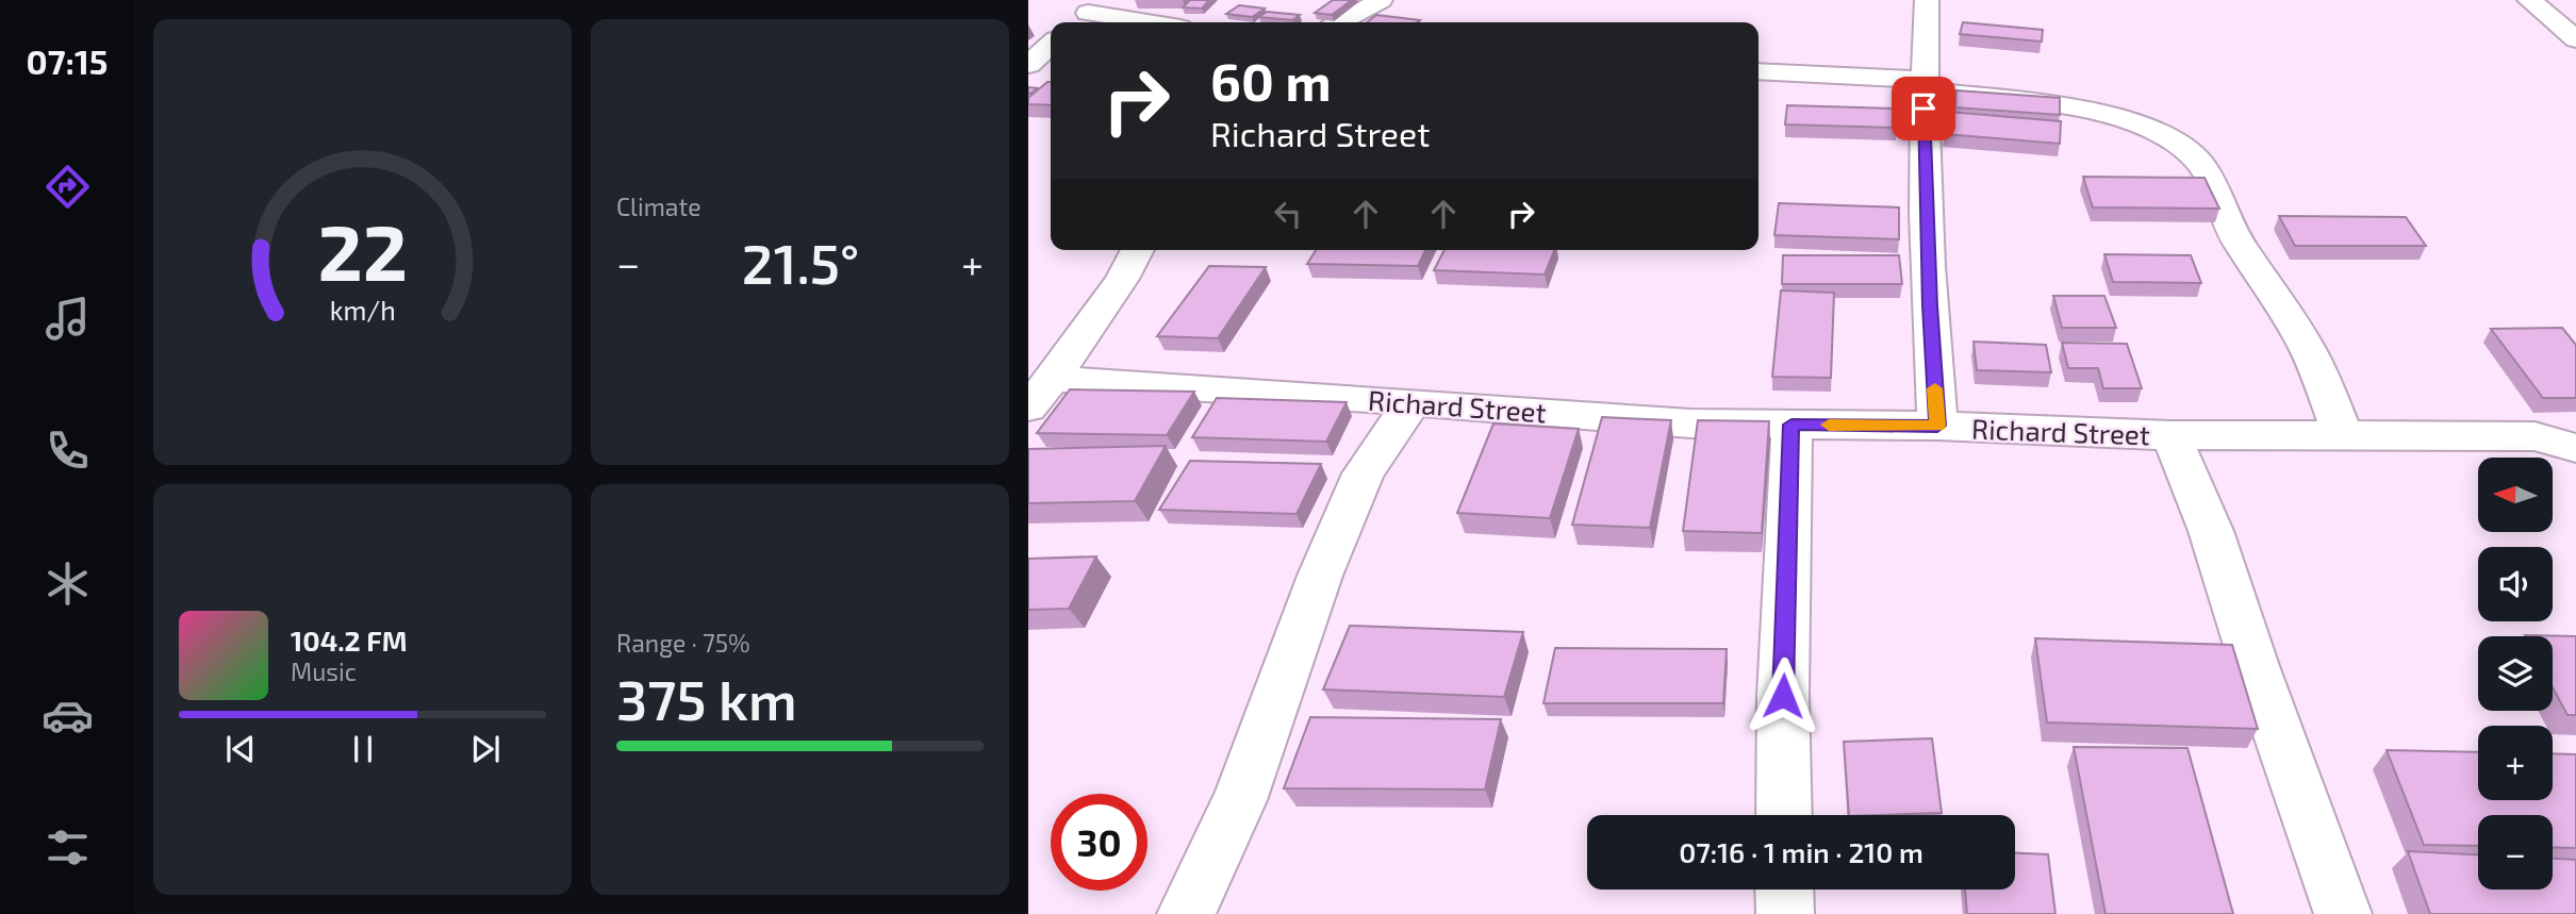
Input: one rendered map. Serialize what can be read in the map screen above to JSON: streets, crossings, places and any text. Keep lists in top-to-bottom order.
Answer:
{
  "streets": {
    "street": ["Richard Street"]
  },
  "north": "left",
  "page": {
    "tabs": "07:15",
    "tile": [
      "Climate",
      ["Range · 75%", "375 km"]
    ],
    "turn": ["60 m", "Richard Street"],
    "heat": ["−", "21.5°", "+"],
    "map_buttons": ["+", "−"],
    "song": ["104.2 FM", "Music"],
    "limit": "30",
    "trip": "07:16 · 1 min · 210 m",
    "gauge": ["22", "km/h"]
  }
}
